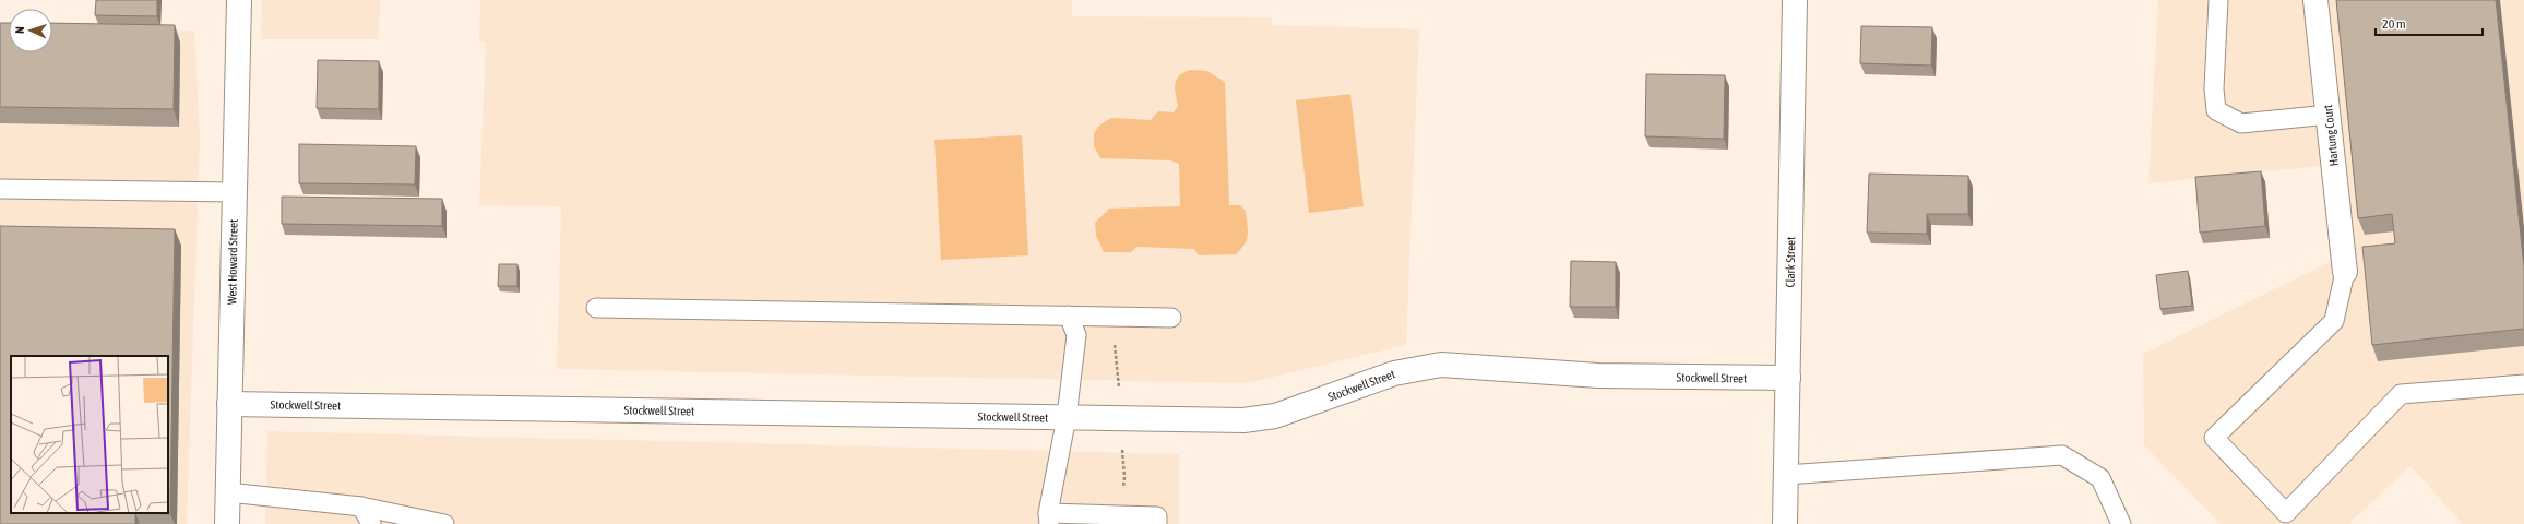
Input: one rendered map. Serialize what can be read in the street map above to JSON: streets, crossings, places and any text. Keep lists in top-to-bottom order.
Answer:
{
  "streets": {
    "street": [
      "Hartung Court",
      "West Howard Street",
      "Clark Street",
      "Stockwell Street"
    ]
  },
  "crossings": [
    ["West Howard Street", "Stockwell Street"],
    ["Clark Street", "Stockwell Street"]
  ],
  "scale_bar": "20 m",
  "north": "left"
}
